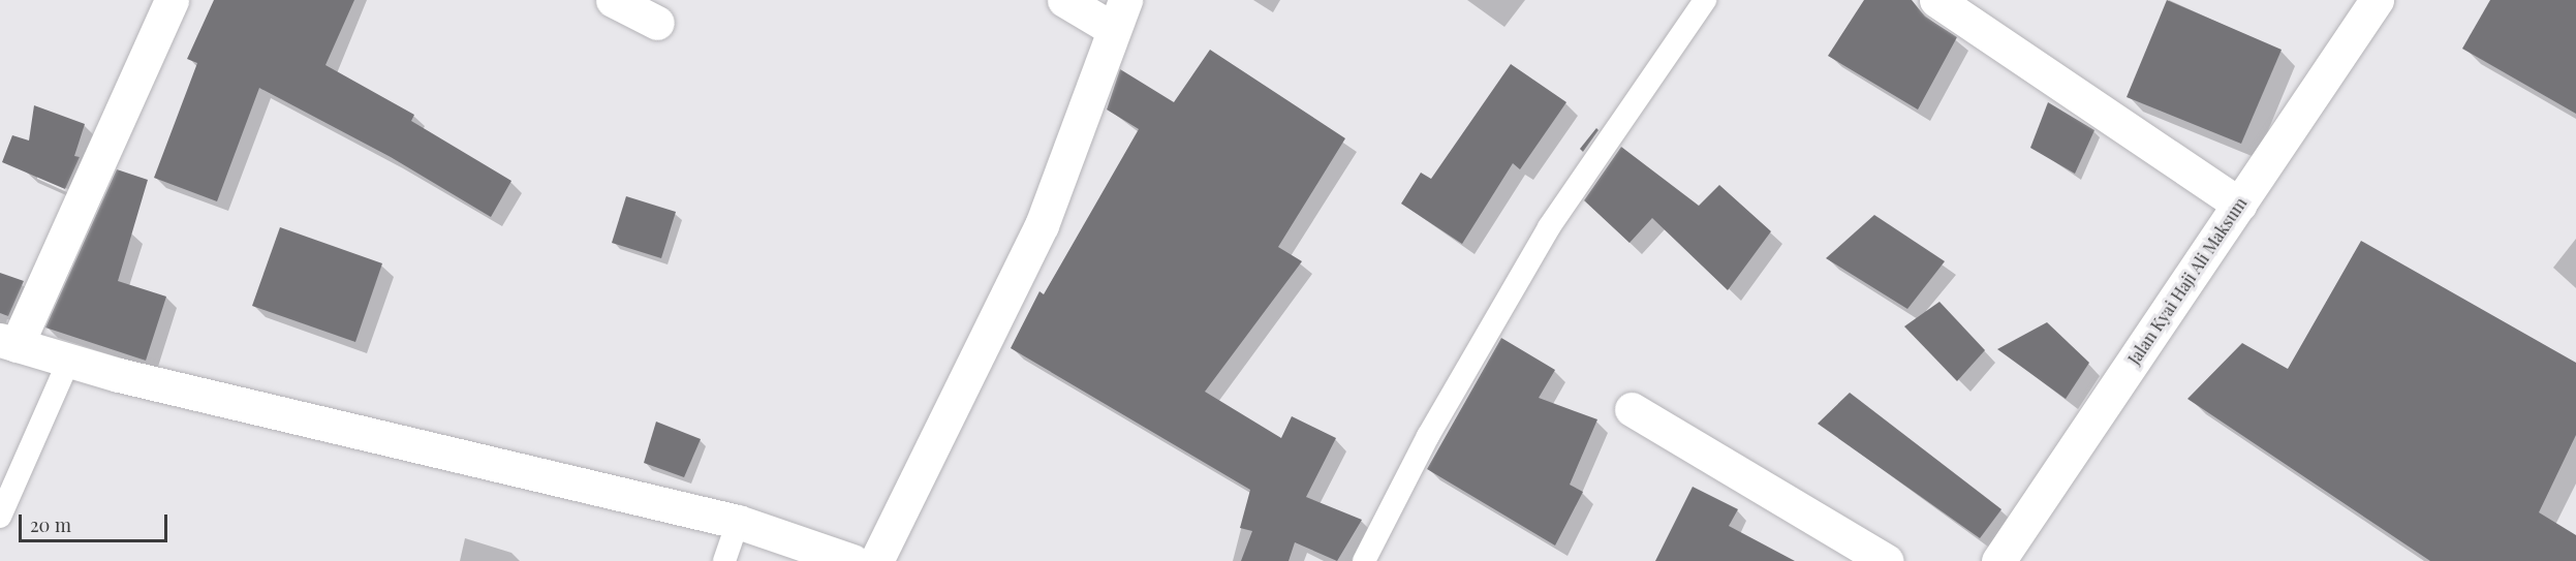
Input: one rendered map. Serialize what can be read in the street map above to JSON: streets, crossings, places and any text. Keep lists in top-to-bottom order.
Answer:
{
  "streets": {
    "street": ["Jalan Kyai Haji Ali Maksum"]
  },
  "scale_bar": "20 m"
}
